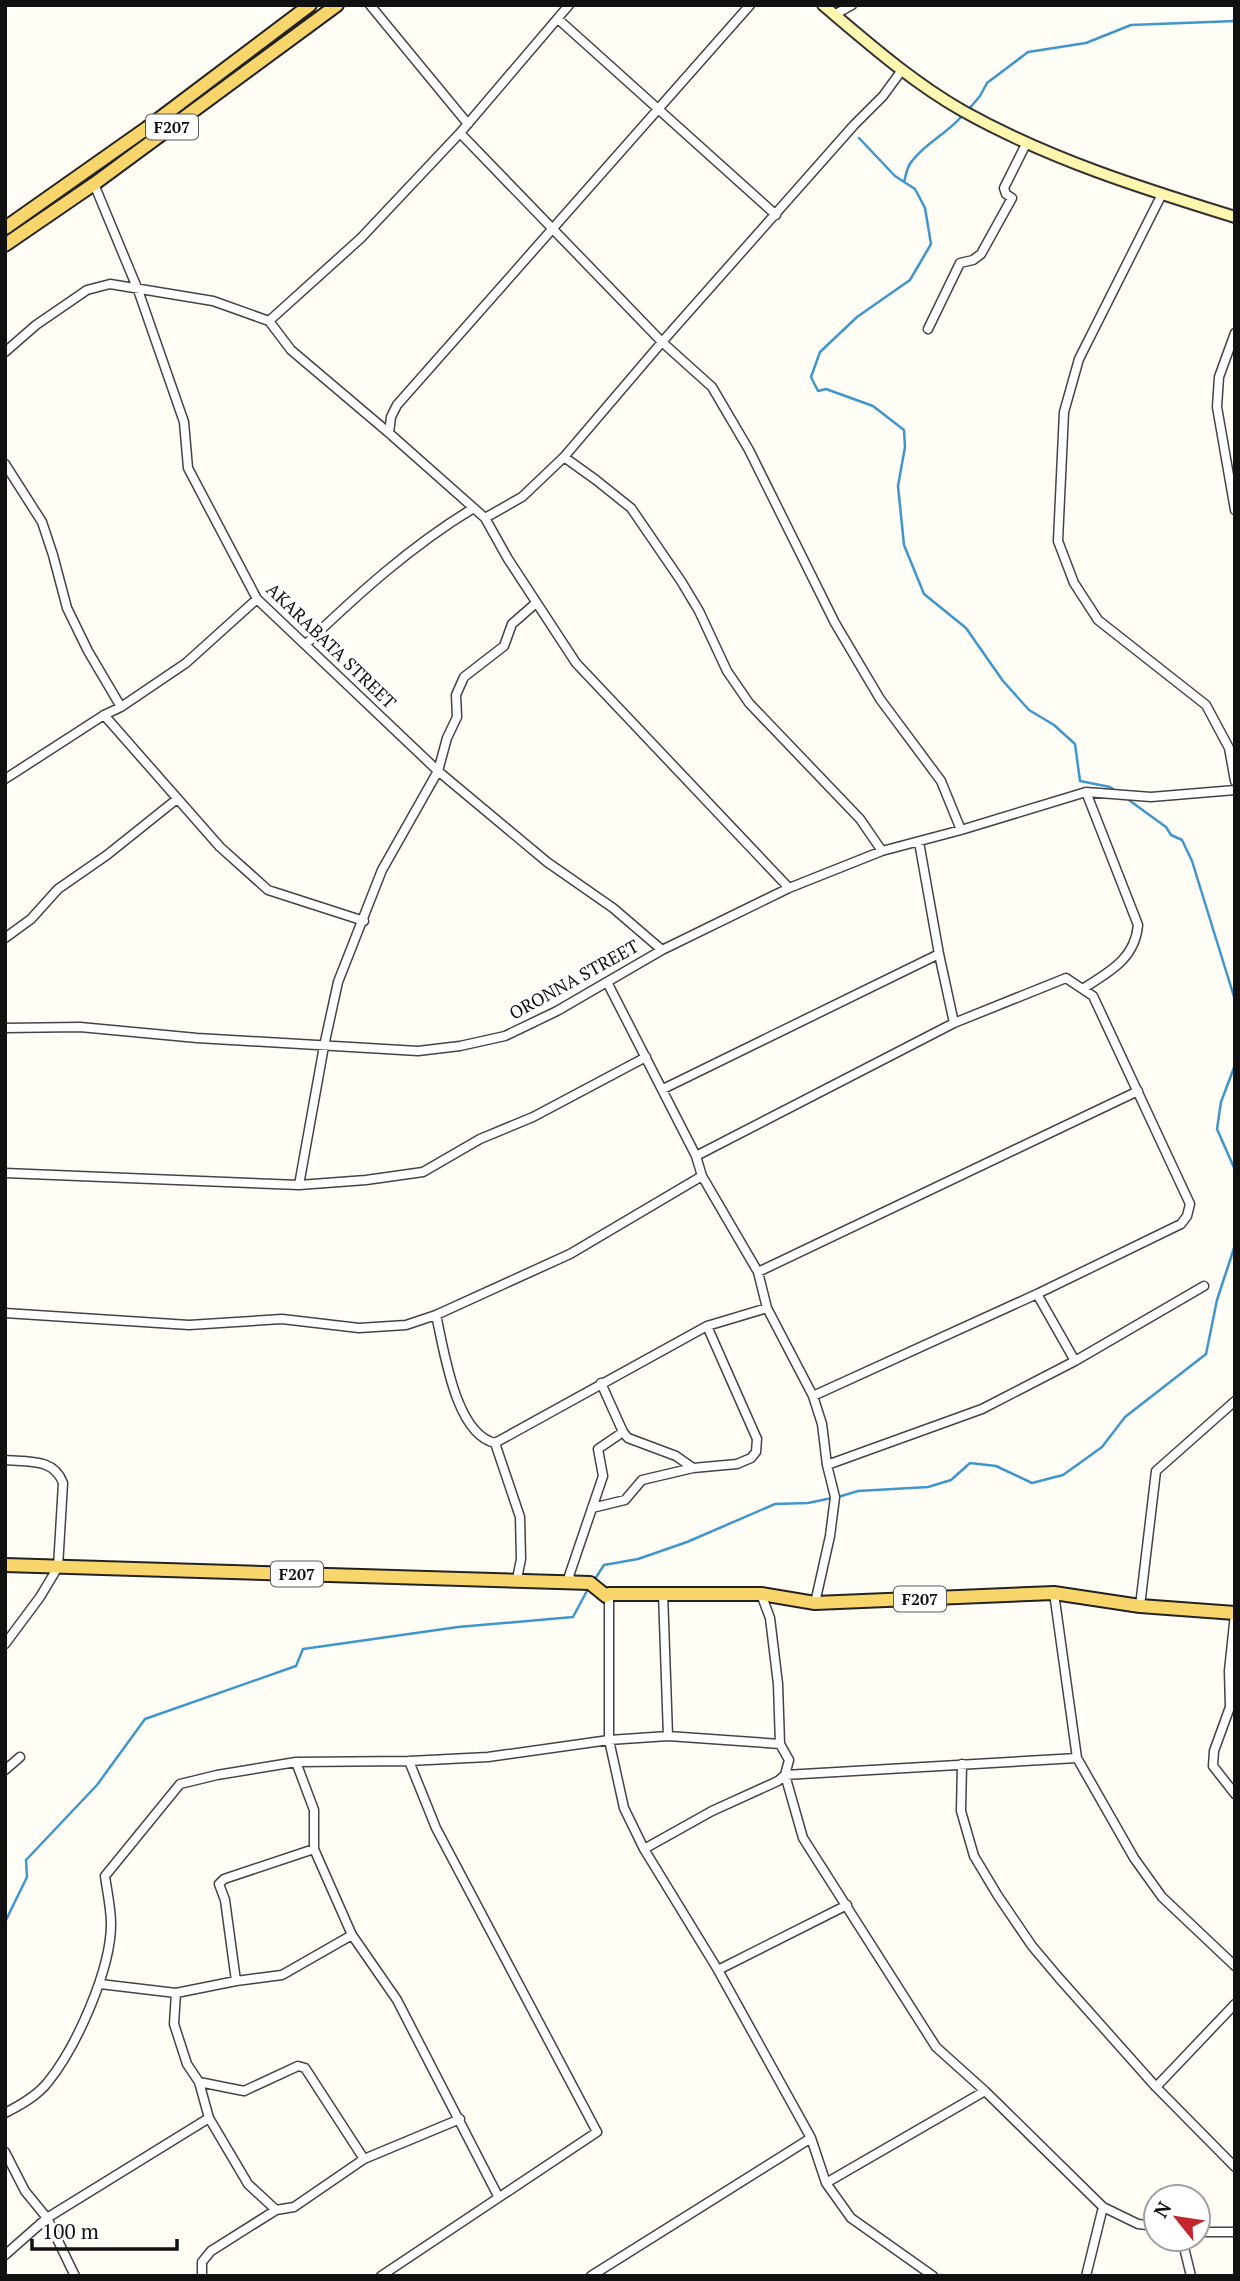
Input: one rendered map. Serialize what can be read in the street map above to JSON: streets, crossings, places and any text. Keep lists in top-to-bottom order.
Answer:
{
  "streets": {
    "main road": ["F207"],
    "street": ["AKARABATA STREET", "ORONNA STREET"]
  },
  "crossings": [
    ["F207", "AKARABATA STREET"],
    ["AKARABATA STREET", "ORONNA STREET"]
  ],
  "scale_bar": "100 m",
  "north": "top left"
}
